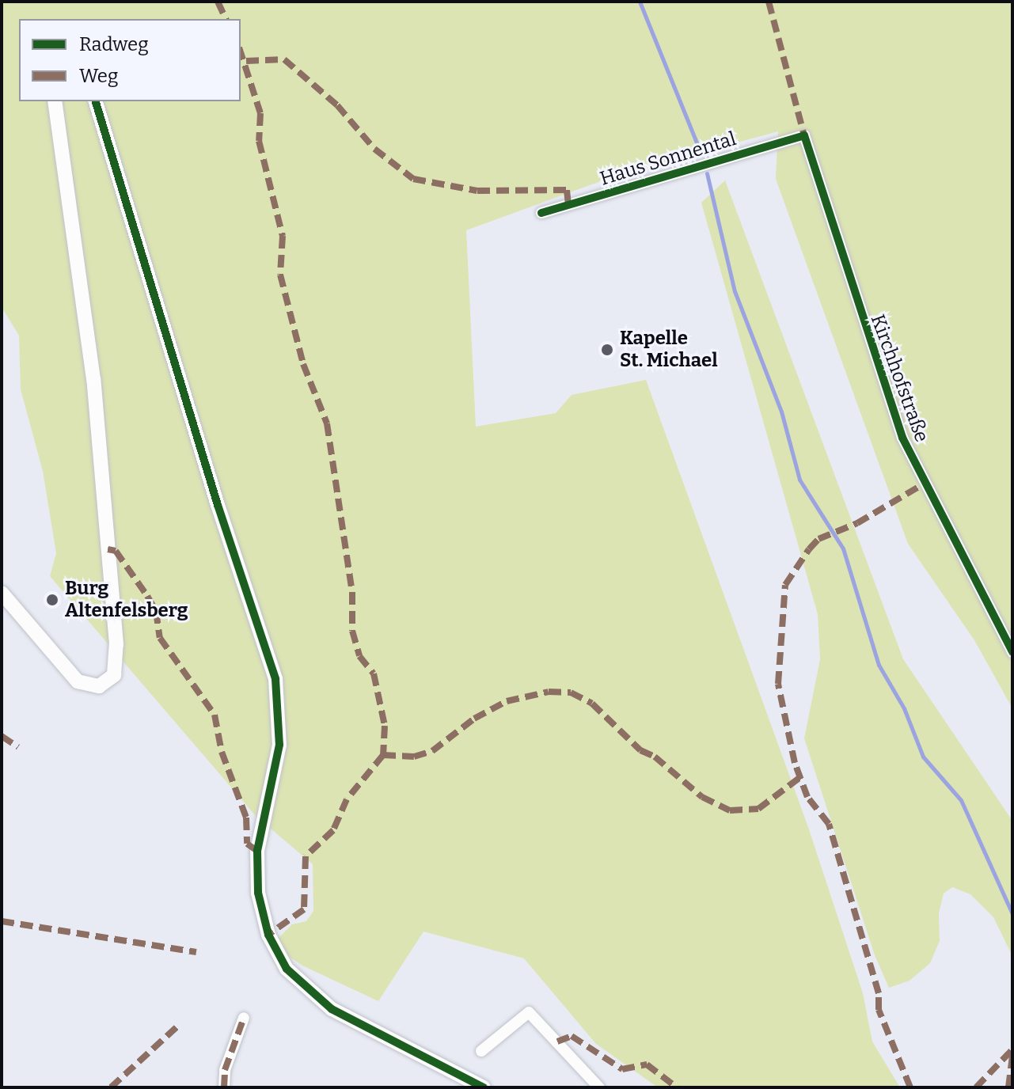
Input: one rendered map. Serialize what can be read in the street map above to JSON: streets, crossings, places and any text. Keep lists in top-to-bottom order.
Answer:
{
  "streets": {
    "street": ["Haus Sonnental", "Kirchhofstraße"]
  },
  "crossings": [
    ["Haus Sonnental", "Kirchhofstraße"]
  ],
  "places": ["Kapelle St. Michael", "Burg Altenfelsberg"],
  "legend": ["Radweg", "Weg"]
}
